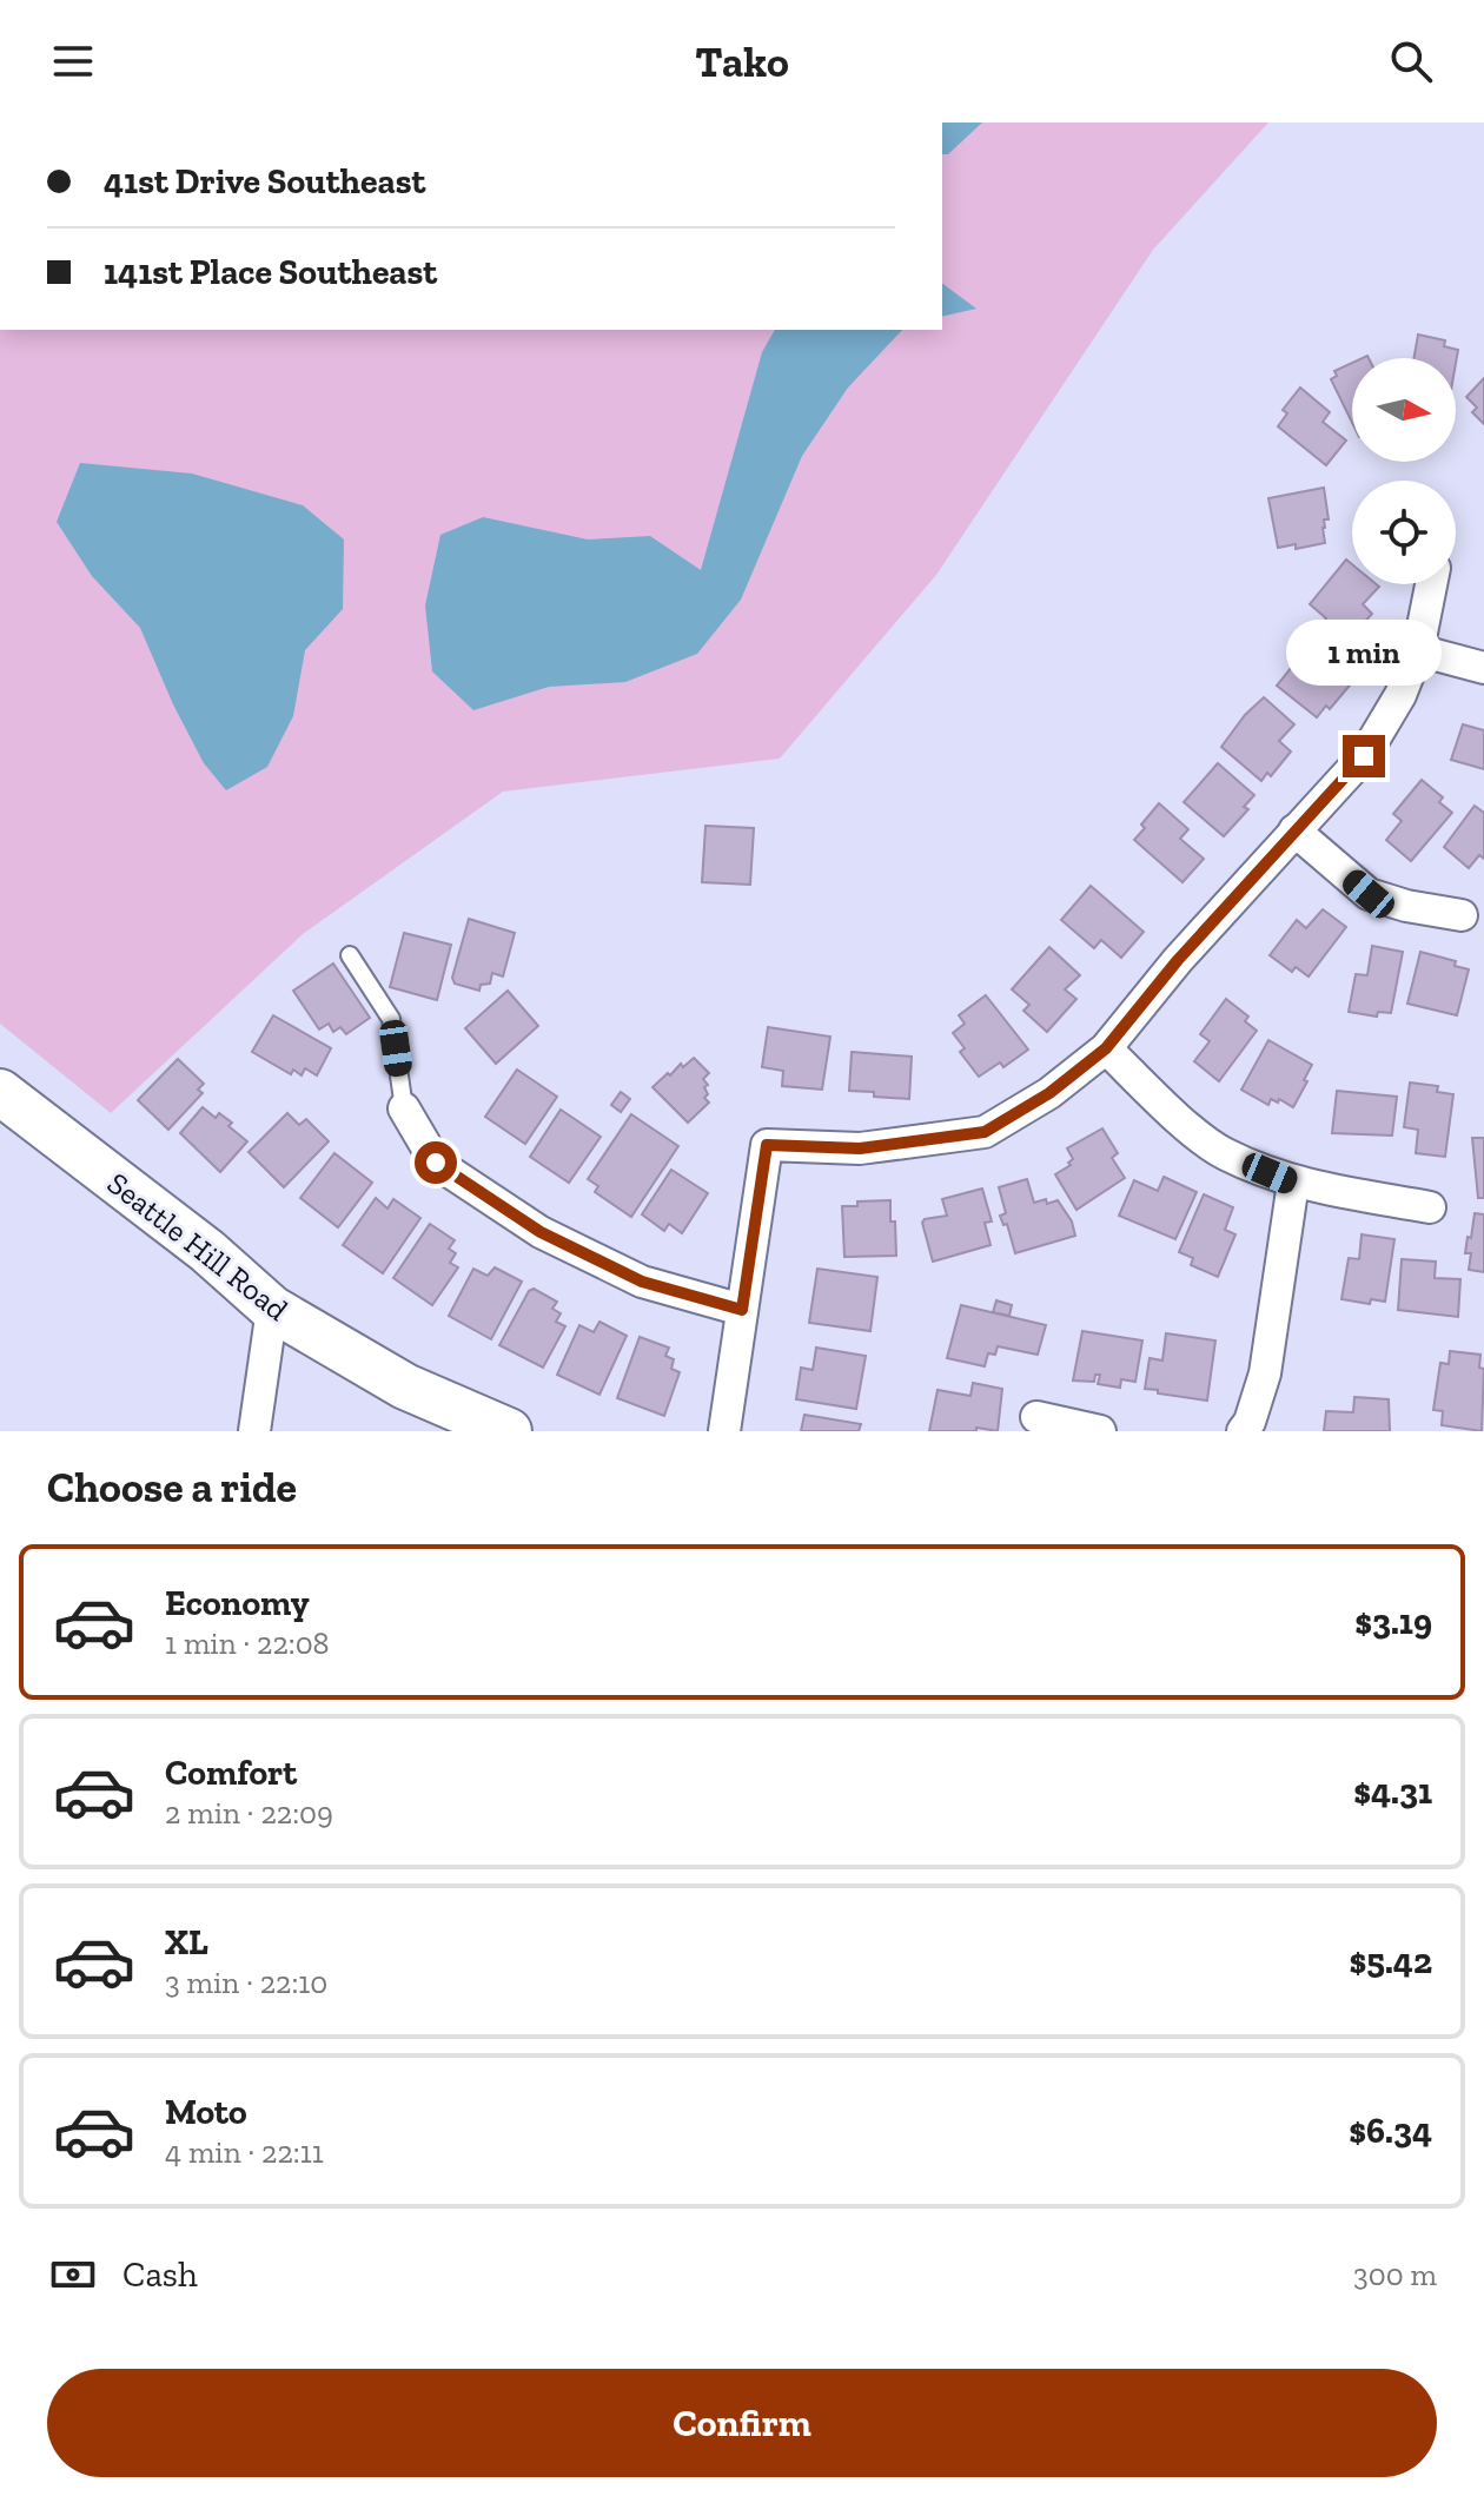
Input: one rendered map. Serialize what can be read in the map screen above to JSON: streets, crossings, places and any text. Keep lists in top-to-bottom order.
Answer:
{
  "streets": {
    "main road": ["Seattle Hill Road"]
  },
  "north": "right",
  "page": {
    "header": "Tako",
    "banner": ["41st Drive Southeast", "141st Place Southeast"],
    "bubble": "1 min",
    "heading": "Choose a ride",
    "list": [
      {
        "name": "Economy",
        "note": "1 min · 22:08",
        "value": "$3.19"
      },
      {
        "name": "Comfort",
        "note": "2 min · 22:09",
        "value": "$4.31"
      },
      {
        "name": "XL",
        "note": "3 min · 22:10",
        "value": "$5.42"
      },
      {
        "name": "Moto",
        "note": "4 min · 22:11",
        "value": "$6.34"
      }
    ],
    "pay": ["Cash", "300 m"],
    "buttons": "Confirm"
  }
}
